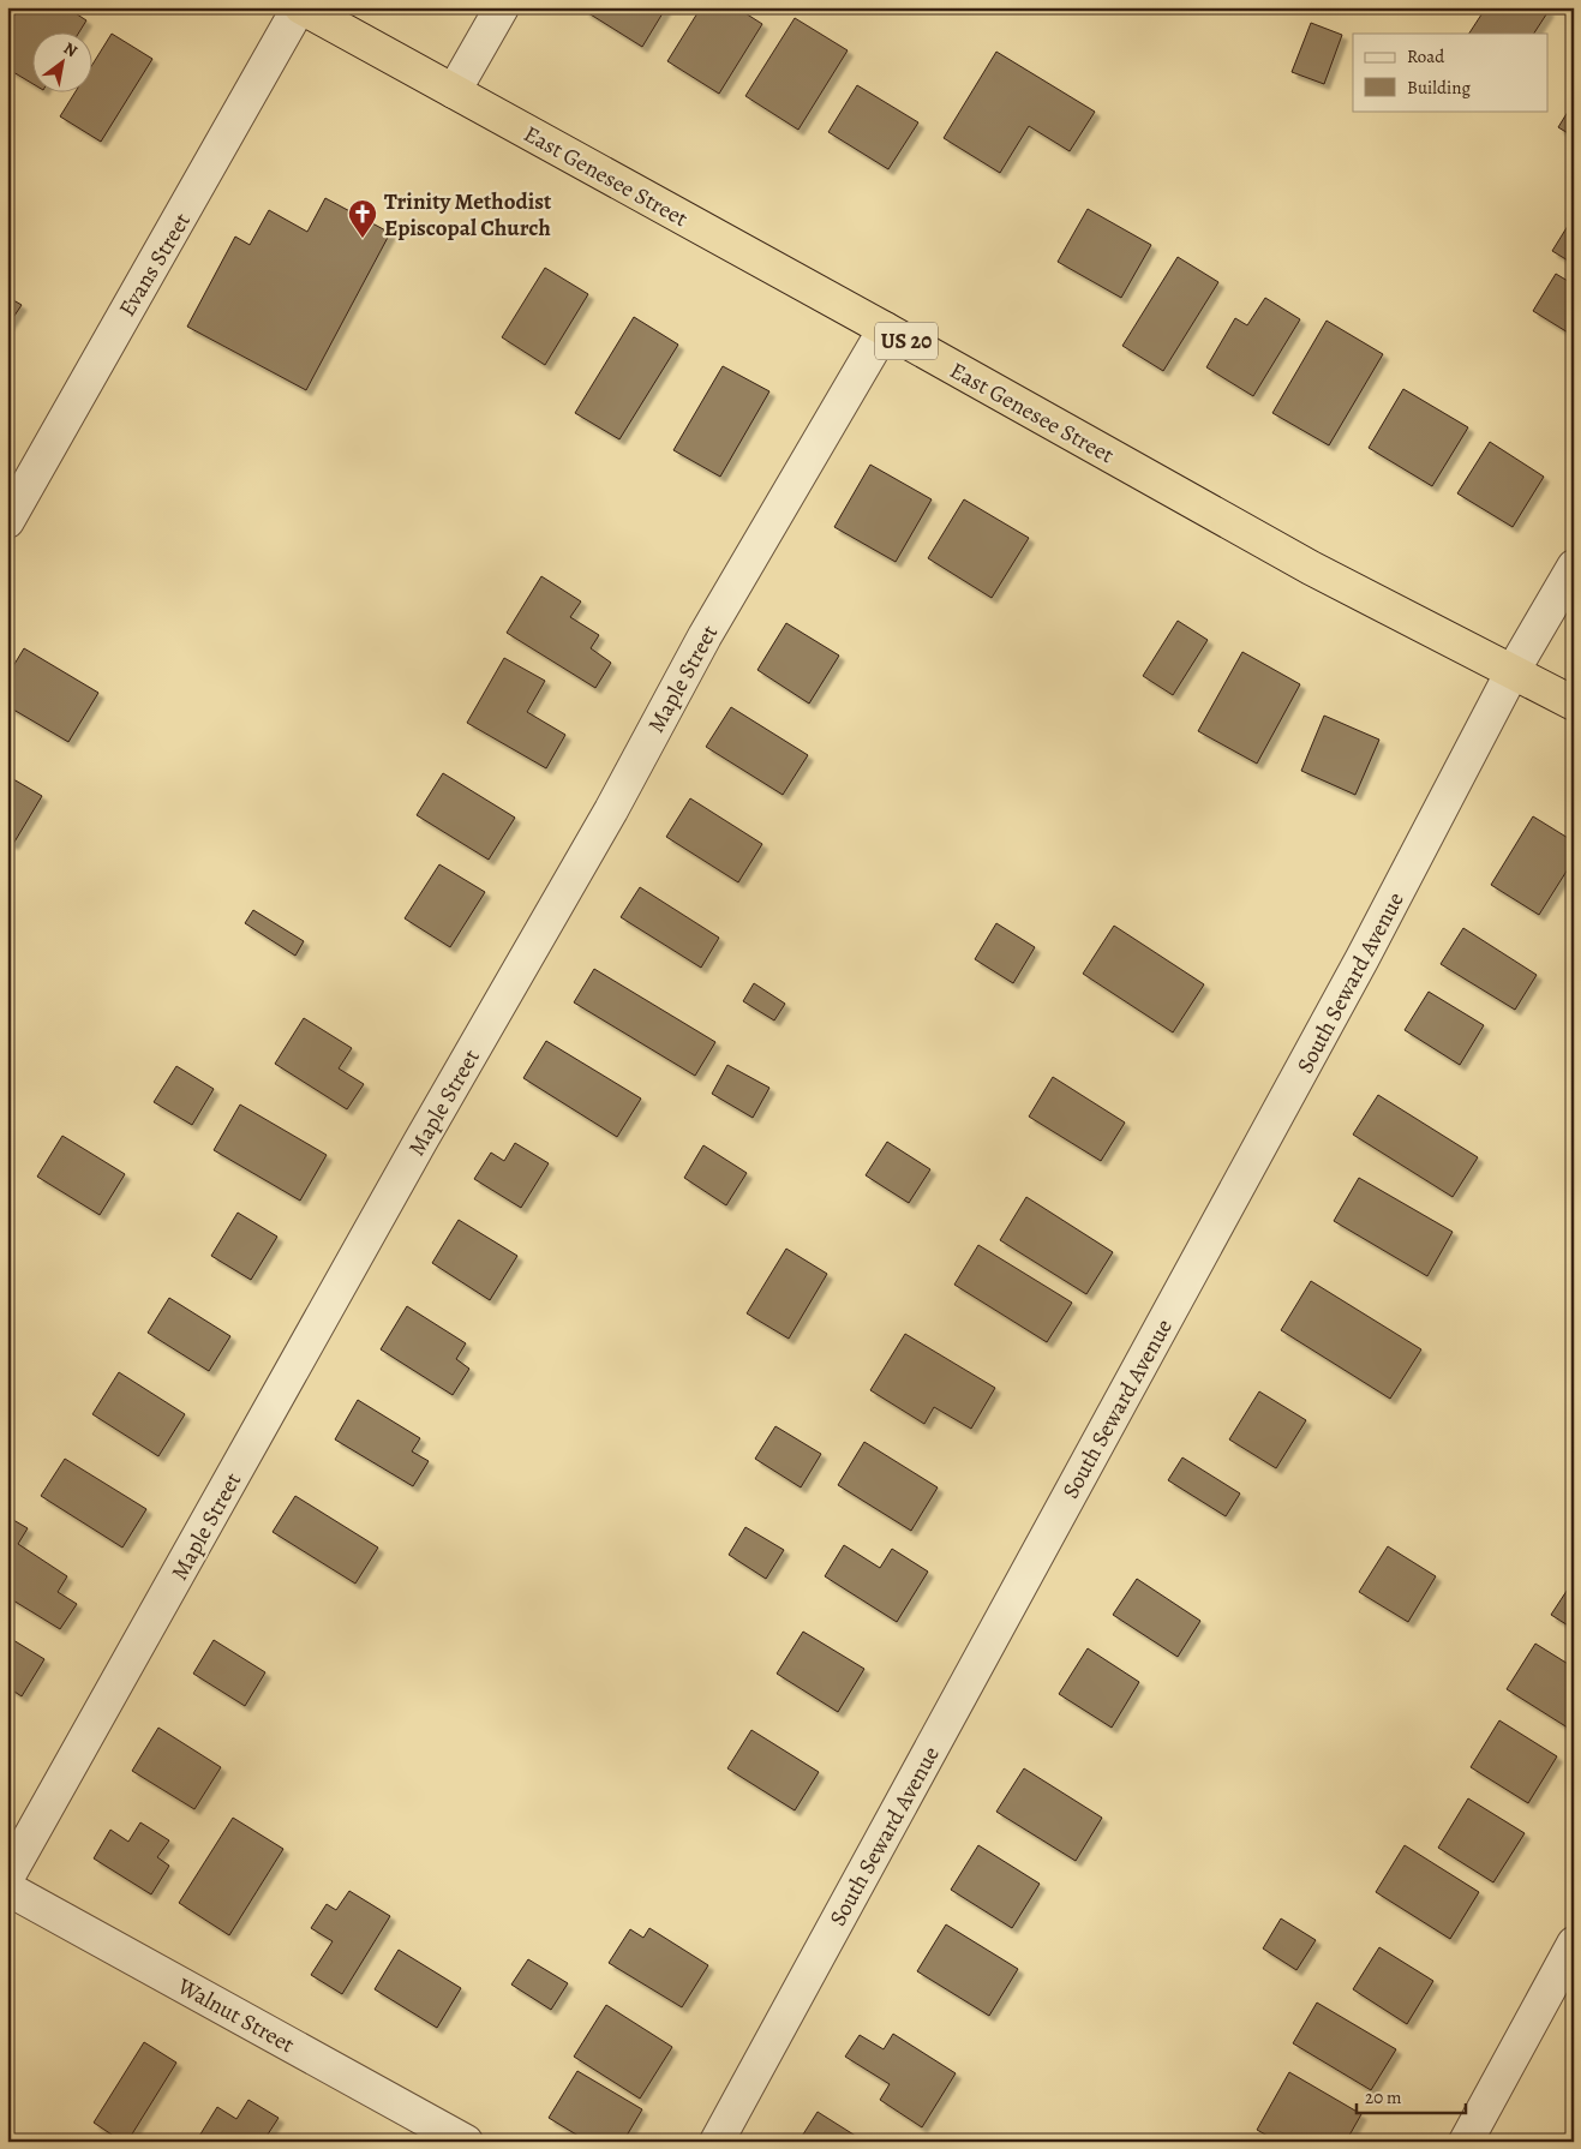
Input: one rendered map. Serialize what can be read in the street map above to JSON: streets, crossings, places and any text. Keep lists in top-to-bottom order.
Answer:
{
  "streets": {
    "highway": ["East Genesee Street", "US 20"],
    "street": [
      "Evans Street",
      "Maple Street",
      "South Seward Avenue",
      "Walnut Street"
    ]
  },
  "crossings": [
    ["East Genesee Street", "Evans Street"],
    ["East Genesee Street", "Maple Street"],
    ["East Genesee Street", "South Seward Avenue"]
  ],
  "places": {
    "church": ["Trinity Methodist Episcopal Church"]
  },
  "legend": ["Road", "Building"],
  "scale_bar": "20 m",
  "north": "top right"
}
